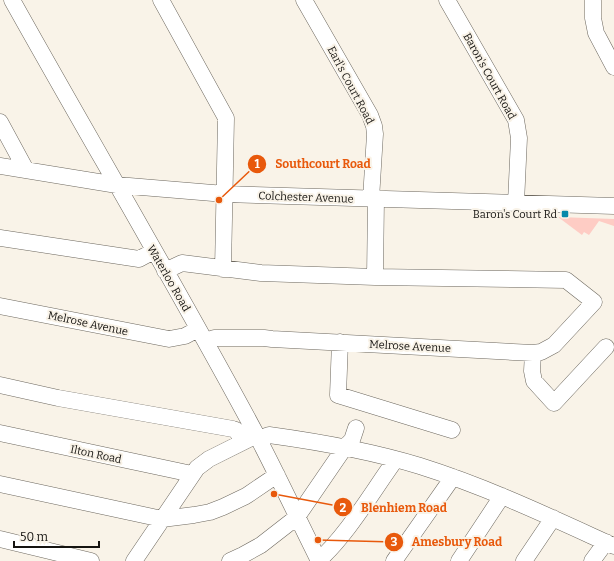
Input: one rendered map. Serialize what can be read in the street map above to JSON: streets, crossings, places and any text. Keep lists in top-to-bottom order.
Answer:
{
  "streets": {
    "street": [
      "Baron's Court Road",
      "Earl's Court Road",
      "Colchester Avenue",
      "Waterloo Road",
      "Melrose Avenue",
      "Ilton Road"
    ]
  },
  "crossings": [
    ["Baron's Court Road", "Colchester Avenue"],
    ["Earl's Court Road", "Colchester Avenue"],
    ["Earl's Court Road", "Melrose Avenue"],
    ["Colchester Avenue", "Waterloo Road"],
    ["Waterloo Road", "Melrose Avenue"]
  ],
  "places": {
    "other": ["Southcourt Road", "Blenhiem Road", "Amesbury Road"],
    "transit": ["Baron's Court Rd"]
  },
  "scale_bar": "50 m"
}
